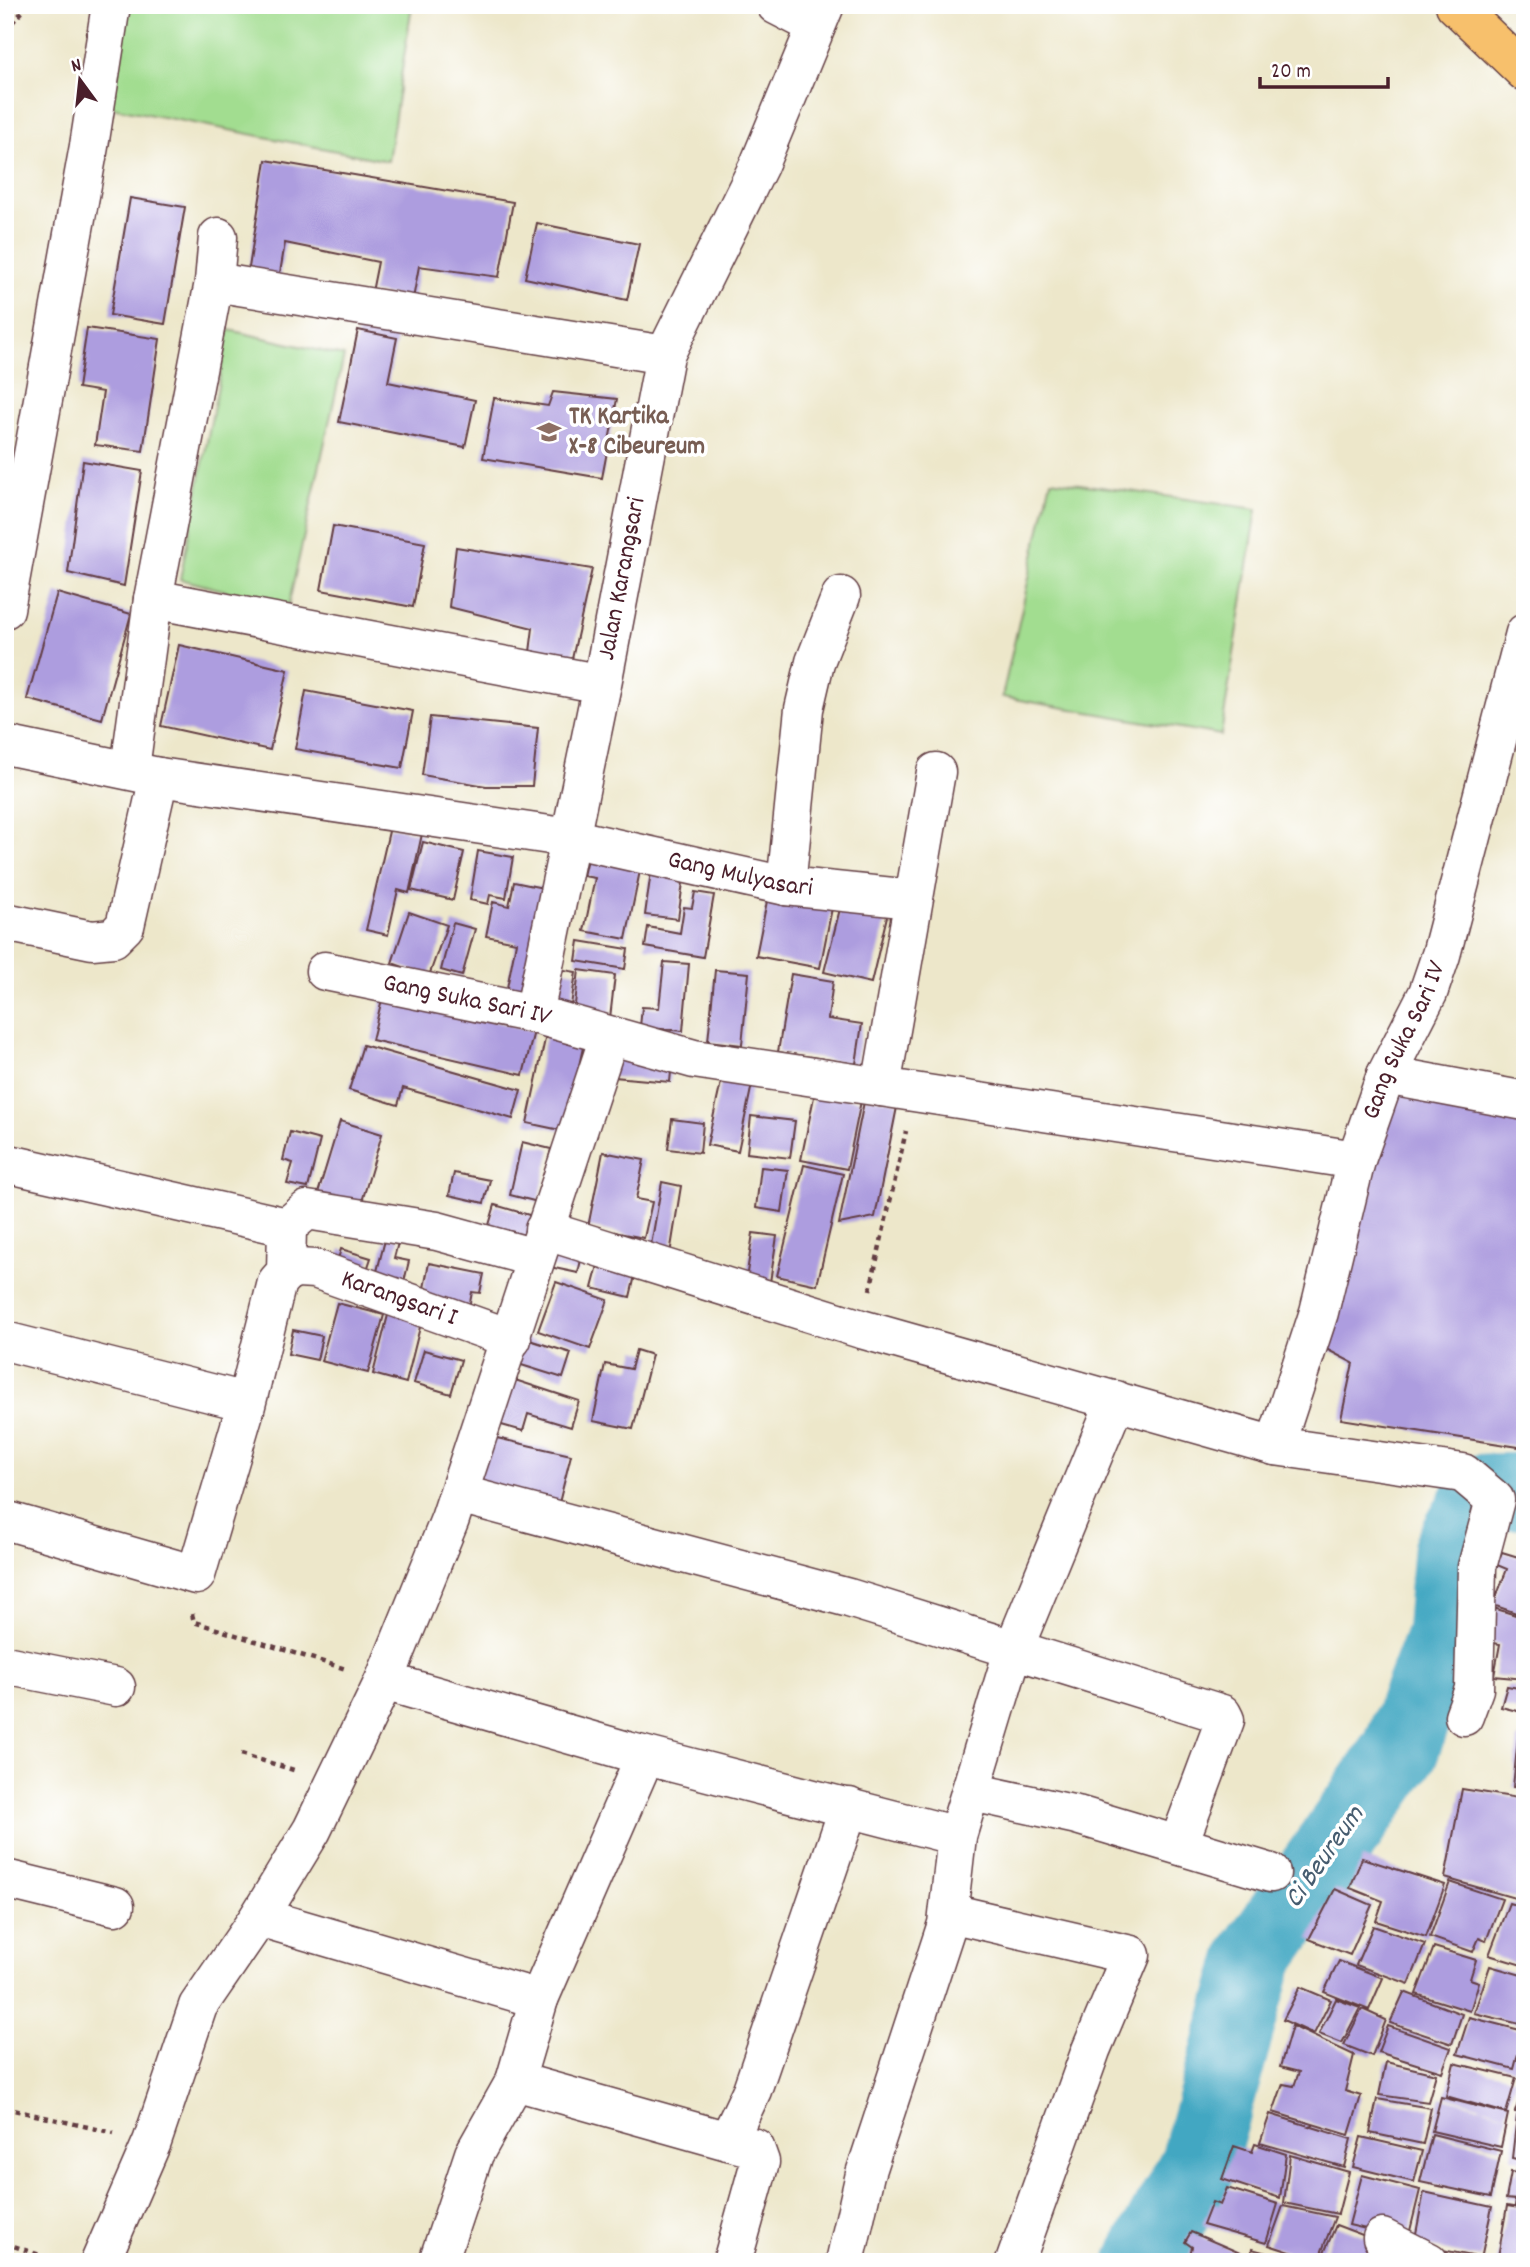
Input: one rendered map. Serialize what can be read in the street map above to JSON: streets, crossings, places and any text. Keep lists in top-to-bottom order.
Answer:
{
  "streets": {
    "street": [
      "Jalan Karangsari",
      "Gang Mulyasari",
      "Gang Suka Sari IV",
      "Karangsari I"
    ]
  },
  "crossings": [
    ["Jalan Karangsari", "Gang Mulyasari"],
    ["Jalan Karangsari", "Gang Suka Sari IV"]
  ],
  "water": ["Ci Beureum"],
  "places": {
    "school or university": ["TK Kartika X-8 Cibeureum"]
  },
  "scale_bar": "20 m",
  "north": "top"
}
